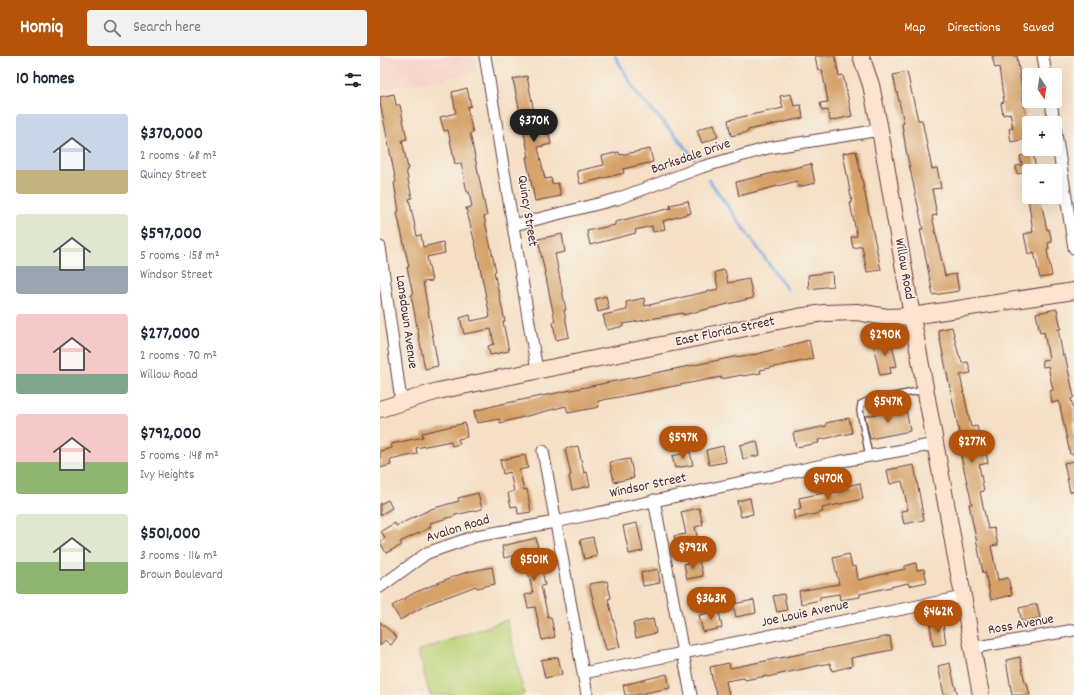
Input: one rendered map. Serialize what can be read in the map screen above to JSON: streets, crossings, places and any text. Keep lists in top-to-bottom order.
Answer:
{
  "streets": {
    "main road": ["Willow Road", "East Florida Street"],
    "street": [
      "Barksdale Drive",
      "Quincy Street",
      "Lansdown Avenue",
      "Windsor Street",
      "Avalon Road",
      "Joe Louis Avenue",
      "Ross Avenue"
    ]
  },
  "crossings": [
    ["Barksdale Drive", "Quincy Street"],
    ["Barksdale Drive", "Willow Road"],
    ["Quincy Street", "East Florida Street"],
    ["Willow Road", "East Florida Street"],
    ["Willow Road", "Windsor Street"],
    ["Willow Road", "Joe Louis Avenue"],
    ["Willow Road", "Ross Avenue"],
    ["Lansdown Avenue", "East Florida Street"],
    ["Windsor Street", "Avalon Road"]
  ],
  "north": "bottom",
  "page": {
    "header": "Homiq",
    "search": "Search here",
    "nav": ["Map", "Directions", "Saved"],
    "heading": "10 homes",
    "map_buttons": ["+", "−"],
    "list": [
      {
        "name": "$370,000",
        "note": "2 rooms · 68 m² · Quincy Street"
      },
      {
        "name": "$597,000",
        "note": "5 rooms · 158 m² · Windsor Street"
      },
      {
        "name": "$277,000",
        "note": "2 rooms · 70 m² · Willow Road"
      },
      {
        "name": "$792,000",
        "note": "5 rooms · 148 m² · Ivy Heights"
      },
      {
        "name": "$501,000",
        "note": "3 rooms · 116 m² · Brown Boulevard"
      }
    ],
    "price": [
      "$370K",
      "$290K",
      "$547K",
      "$597K",
      "$277K",
      "$470K",
      "$792K",
      "$501K",
      "$363K",
      "$462K"
    ]
  }
}
